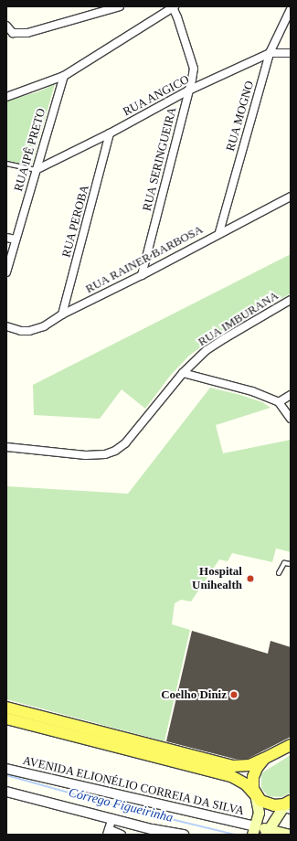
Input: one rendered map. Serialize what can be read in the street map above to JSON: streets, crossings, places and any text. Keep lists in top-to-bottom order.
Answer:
{
  "streets": {
    "street": [
      "RUA ANGICO",
      "RUA MOGNO",
      "RUA IPÊ PRETO",
      "RUA SERINGUEIRA",
      "RUA PEROBA",
      "RUA RAINER BARBOSA",
      "RUA IMBURANA",
      "AVENIDA ELIONÉLIO CORREIA DA SILVA"
    ]
  },
  "crossings": [
    ["RUA ANGICO", "RUA MOGNO"],
    ["RUA ANGICO", "RUA IPÊ PRETO"],
    ["RUA ANGICO", "RUA SERINGUEIRA"],
    ["RUA ANGICO", "RUA PEROBA"],
    ["RUA MOGNO", "RUA RAINER BARBOSA"],
    ["RUA SERINGUEIRA", "RUA RAINER BARBOSA"],
    ["RUA PEROBA", "RUA RAINER BARBOSA"]
  ],
  "water": ["Córrego Figueirinha"],
  "places": ["Hospital Unihealth", "Coelho Diniz"]
}
